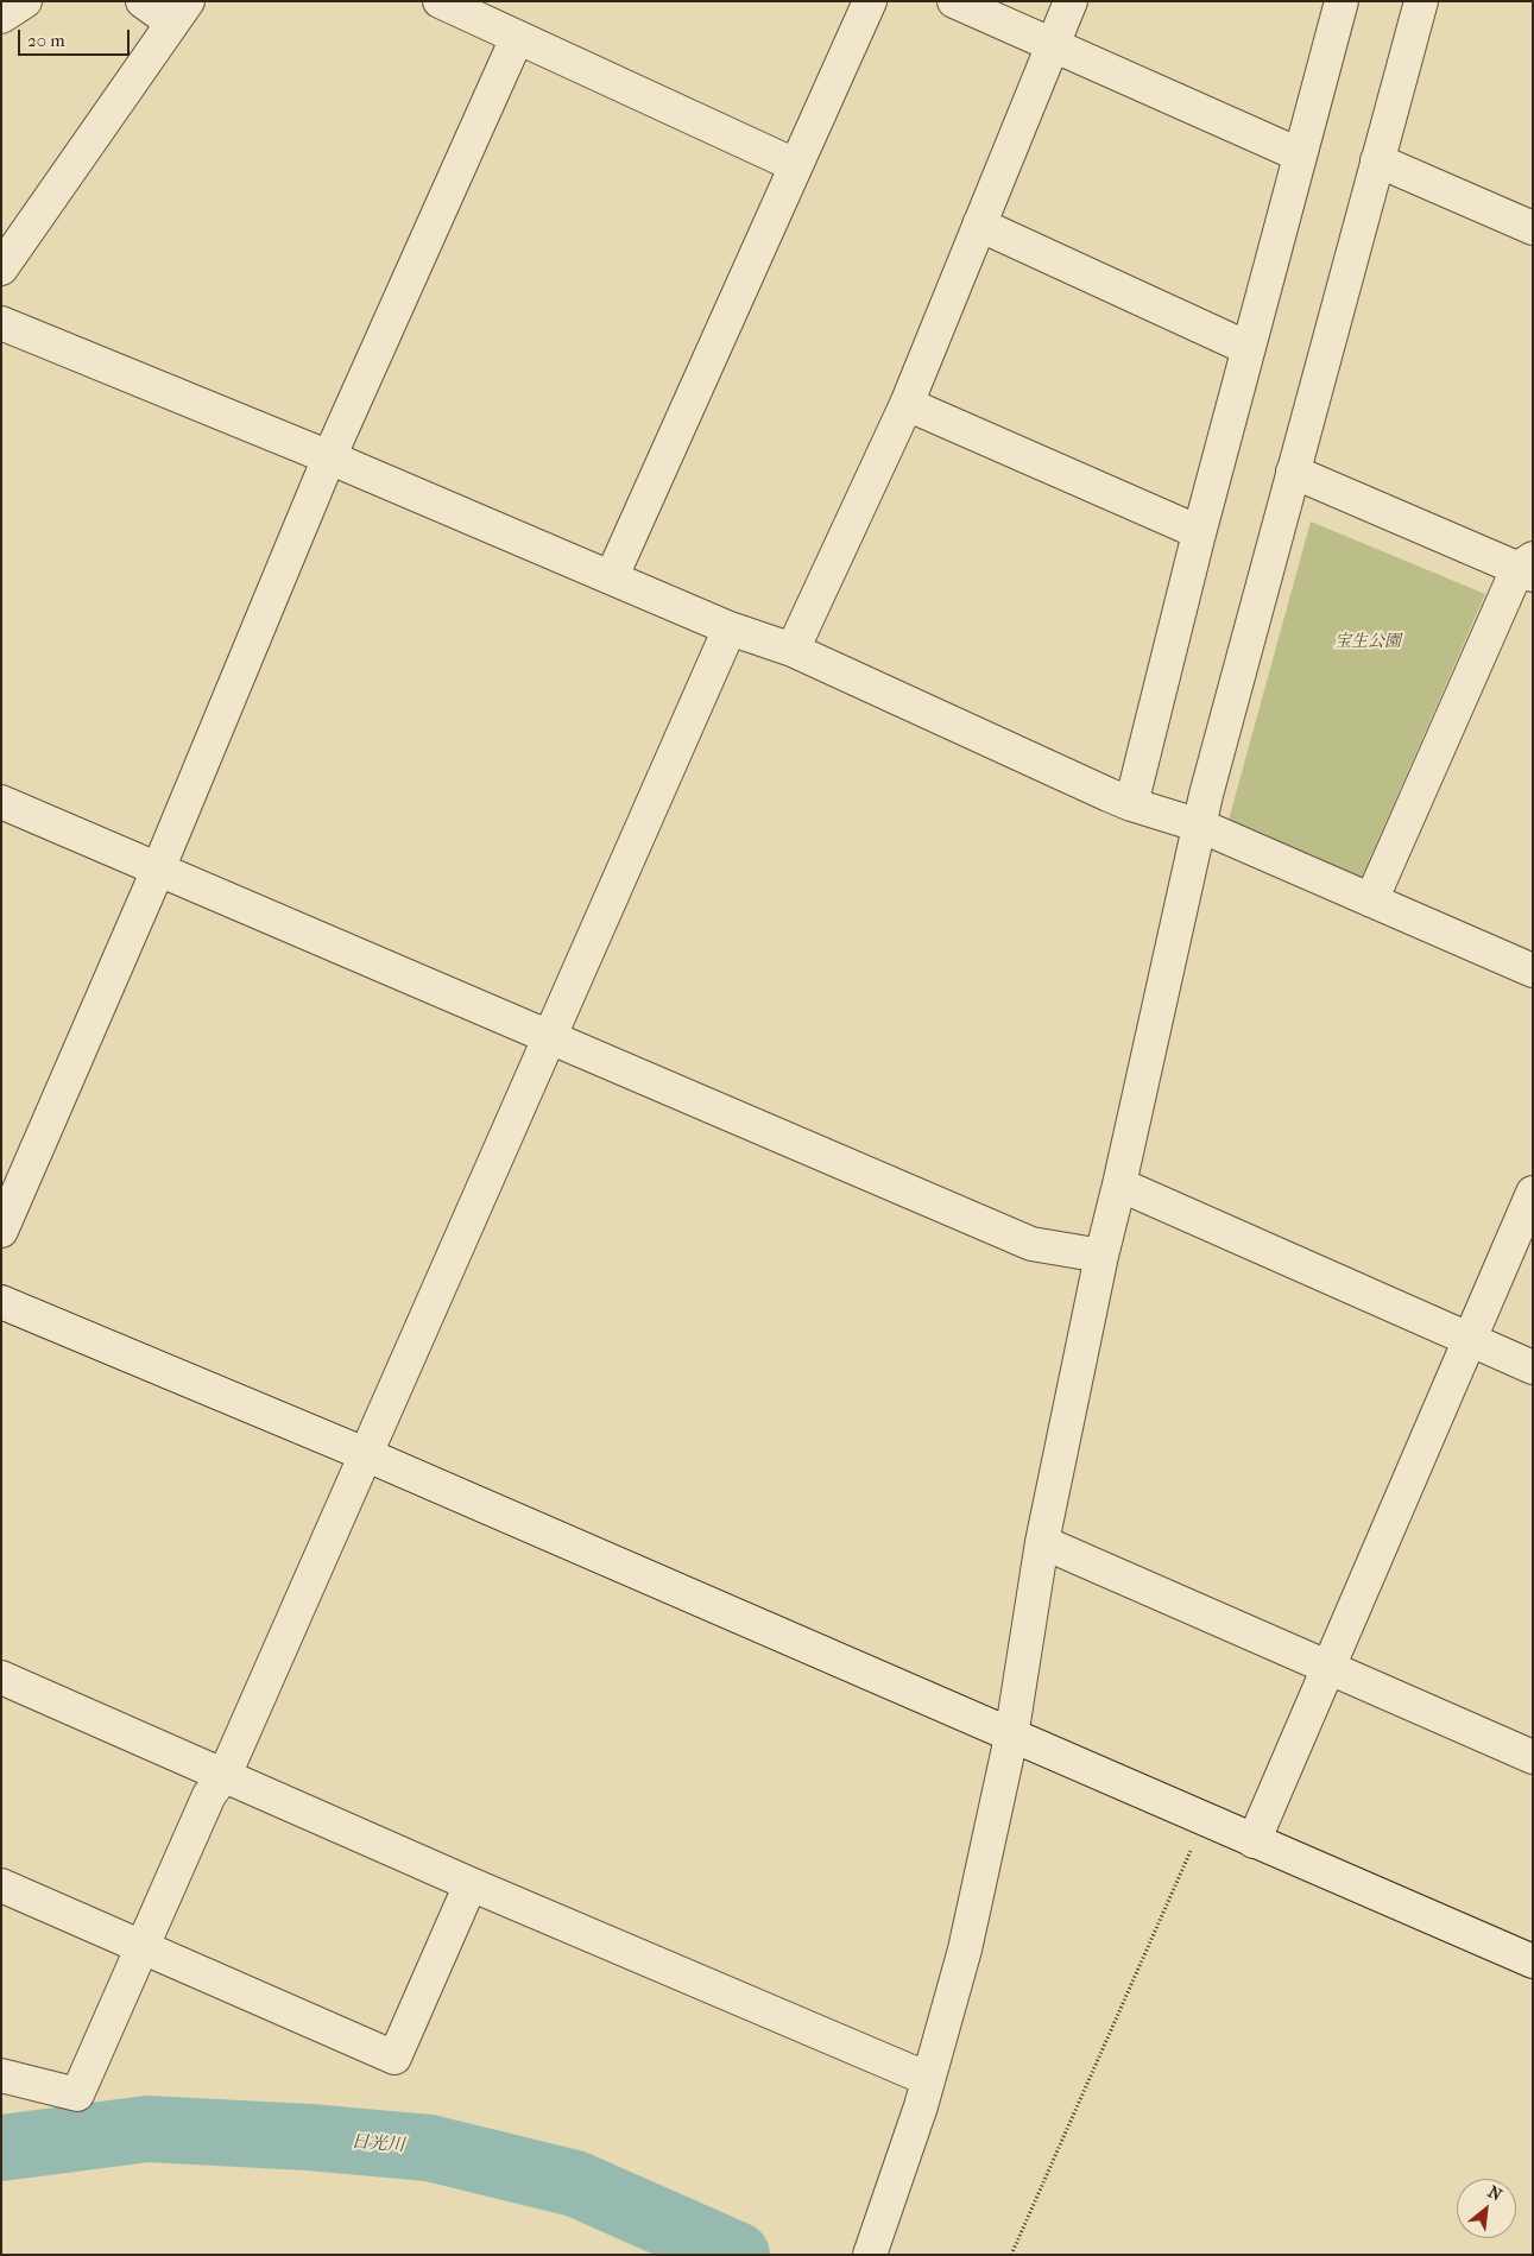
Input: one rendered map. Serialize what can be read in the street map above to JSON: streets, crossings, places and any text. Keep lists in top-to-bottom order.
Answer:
{
  "water": ["日光川"],
  "parks": ["宝生公園"],
  "scale_bar": "20 m",
  "north": "top right"
}
